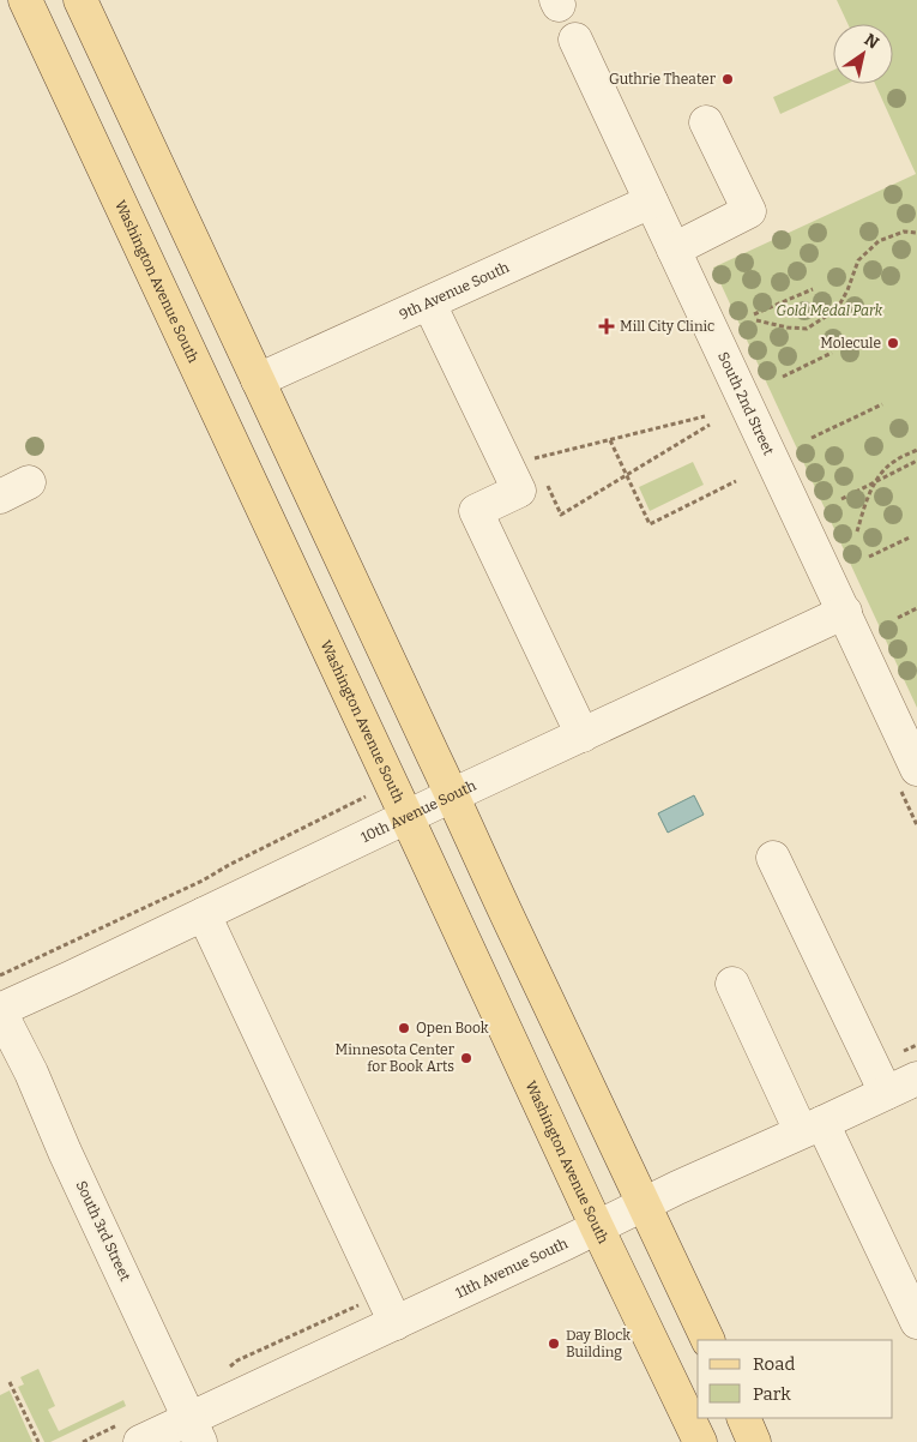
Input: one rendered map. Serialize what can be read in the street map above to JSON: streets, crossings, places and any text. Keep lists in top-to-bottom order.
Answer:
{
  "streets": {
    "main road": ["Washington Avenue South"],
    "street": [
      "9th Avenue South",
      "South 2nd Street",
      "10th Avenue South",
      "South 3rd Street",
      "11th Avenue South"
    ]
  },
  "crossings": [
    ["Washington Avenue South", "10th Avenue South"],
    ["Washington Avenue South", "11th Avenue South"],
    ["9th Avenue South", "South 2nd Street"],
    ["South 2nd Street", "10th Avenue South"],
    ["10th Avenue South", "South 3rd Street"],
    ["South 3rd Street", "11th Avenue South"]
  ],
  "parks": ["Gold Medal Park"],
  "places": {
    "other": [
      "Guthrie Theater",
      "Molecule",
      "Open Book",
      "Minnesota Center for Book Arts",
      "Day Block Building"
    ],
    "health": ["Mill City Clinic"]
  },
  "legend": ["Road", "Park"],
  "north": "top right"
}
